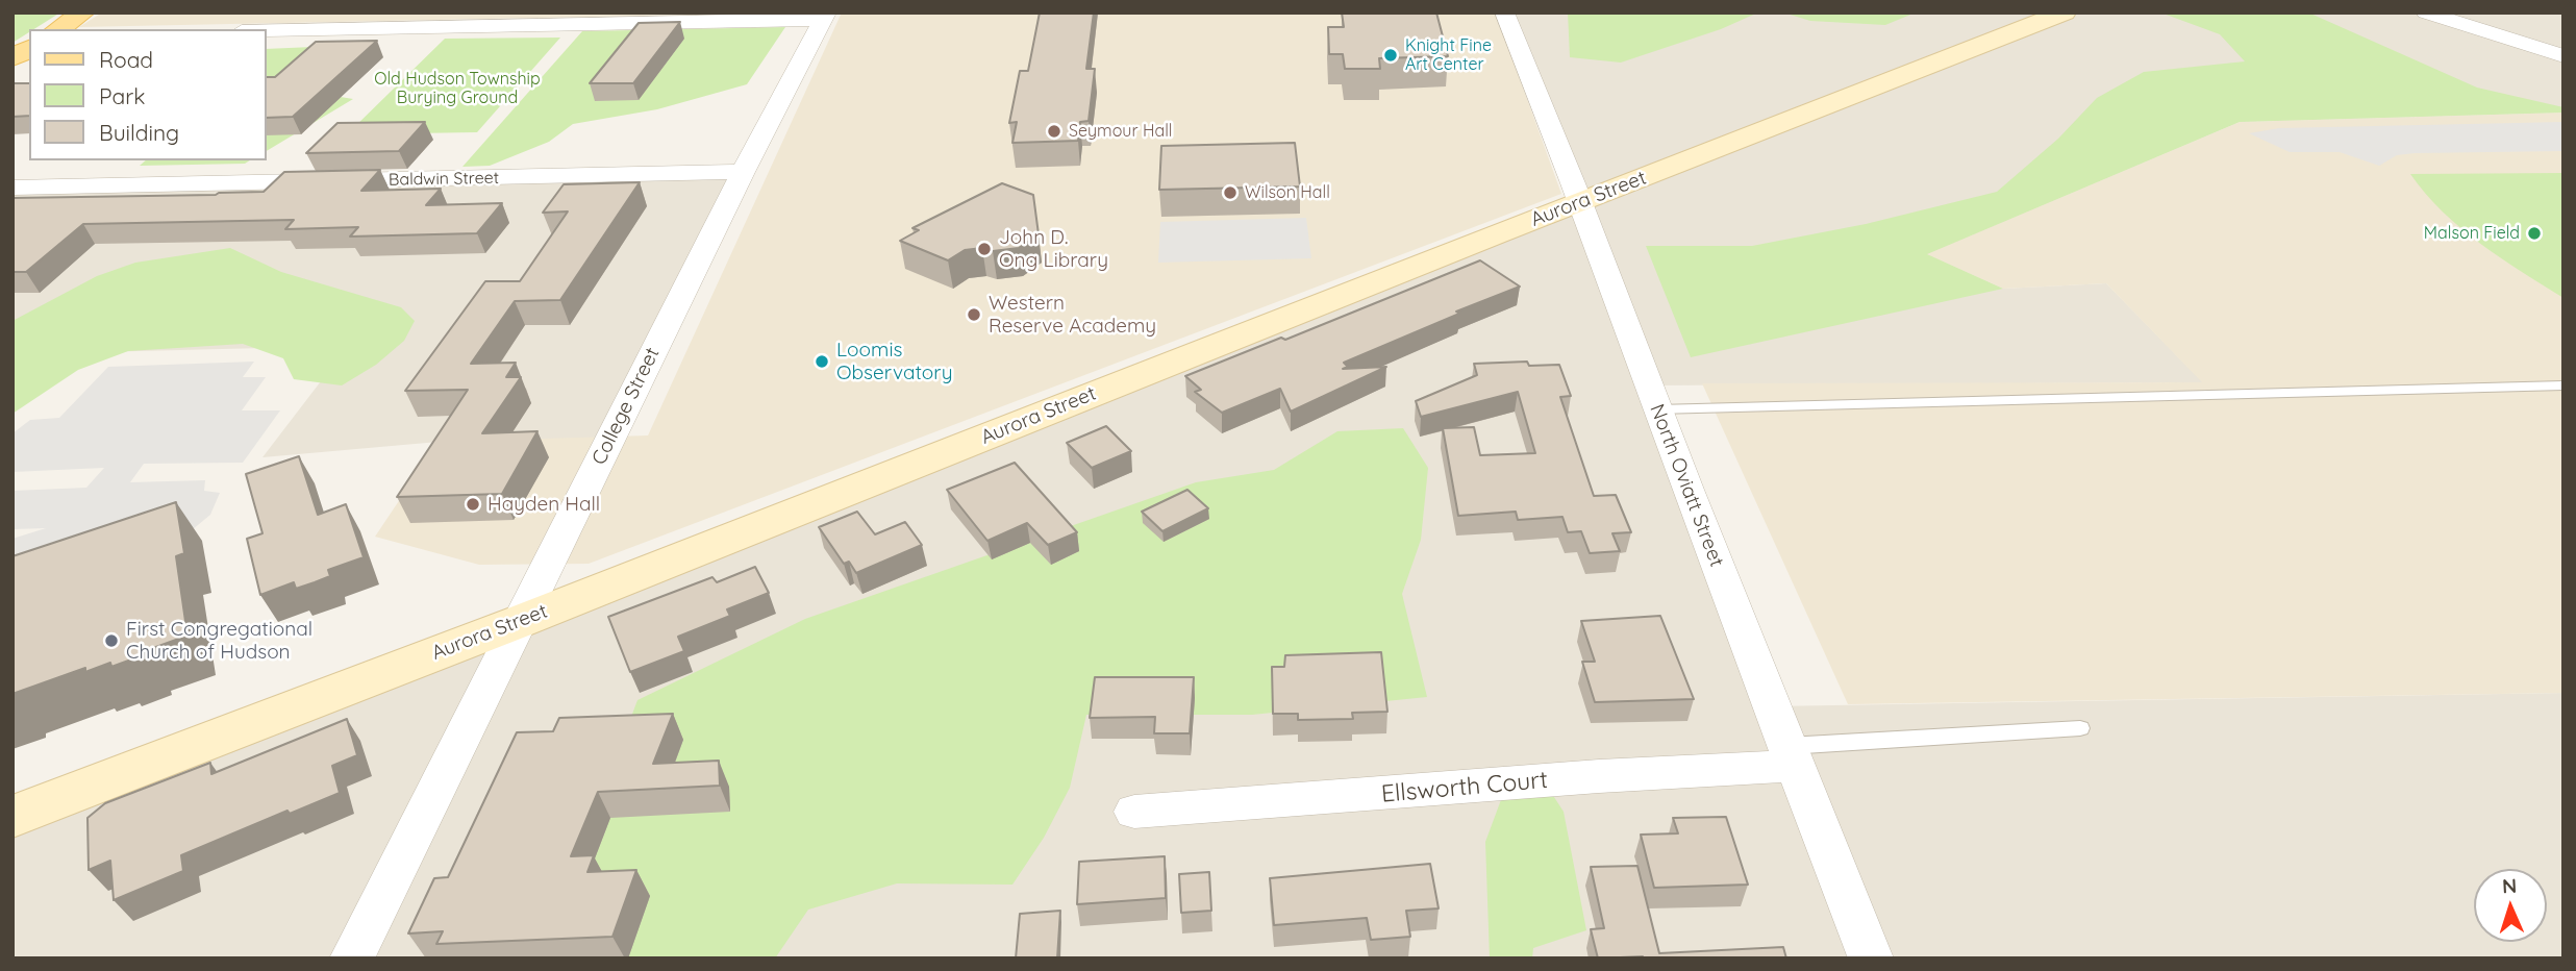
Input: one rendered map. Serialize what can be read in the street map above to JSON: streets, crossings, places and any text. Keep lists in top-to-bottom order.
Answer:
{
  "streets": {
    "street": [
      "Baldwin Street",
      "Aurora Street",
      "College Street",
      "North Oviatt Street",
      "Ellsworth Court"
    ]
  },
  "crossings": [
    ["Baldwin Street", "College Street"],
    ["Aurora Street", "College Street"],
    ["Aurora Street", "North Oviatt Street"],
    ["North Oviatt Street", "Ellsworth Court"]
  ],
  "parks": ["Old Hudson Township Burying Ground"],
  "places": [
    "Knight Fine Art Center",
    "Seymour Hall",
    "Wilson Hall",
    "Malson Field",
    "John D. Ong Library",
    "Western Reserve Academy",
    "Loomis Observatory",
    "Hayden Hall",
    "First Congregational Church of Hudson"
  ],
  "legend": ["Road", "Park", "Building"],
  "north": "top"
}
